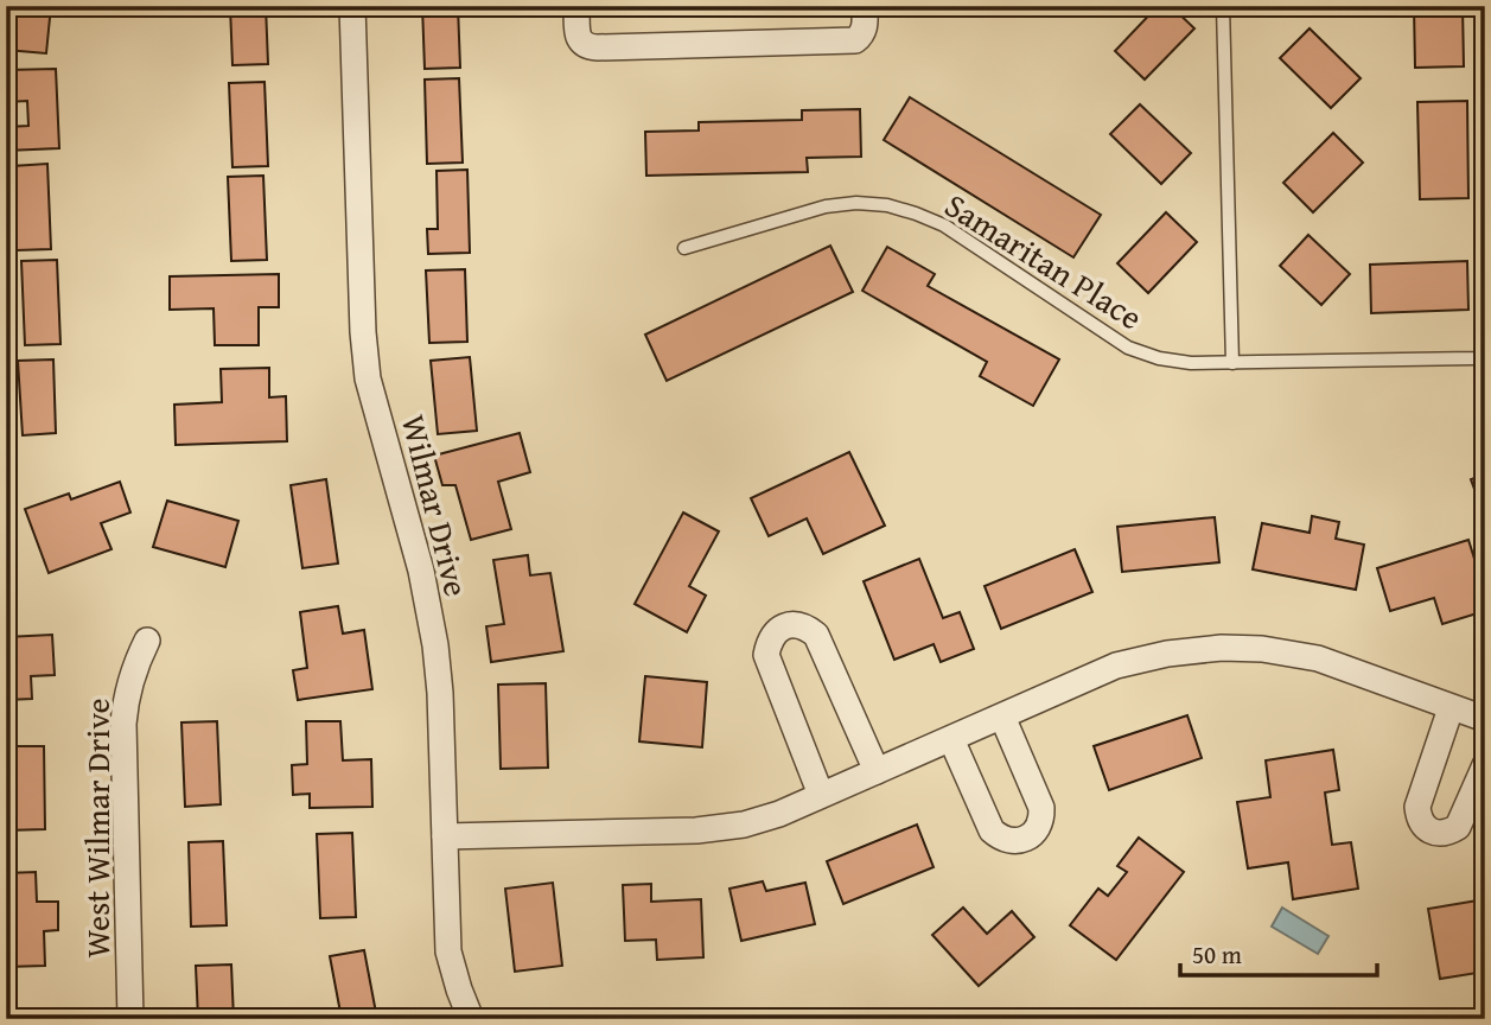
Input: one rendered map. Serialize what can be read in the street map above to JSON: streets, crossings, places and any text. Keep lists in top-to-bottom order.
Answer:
{
  "streets": {
    "street": ["Wilmar Drive", "West Wilmar Drive"],
    "lane": ["Samaritan Place"]
  },
  "scale_bar": "50 m"
}
